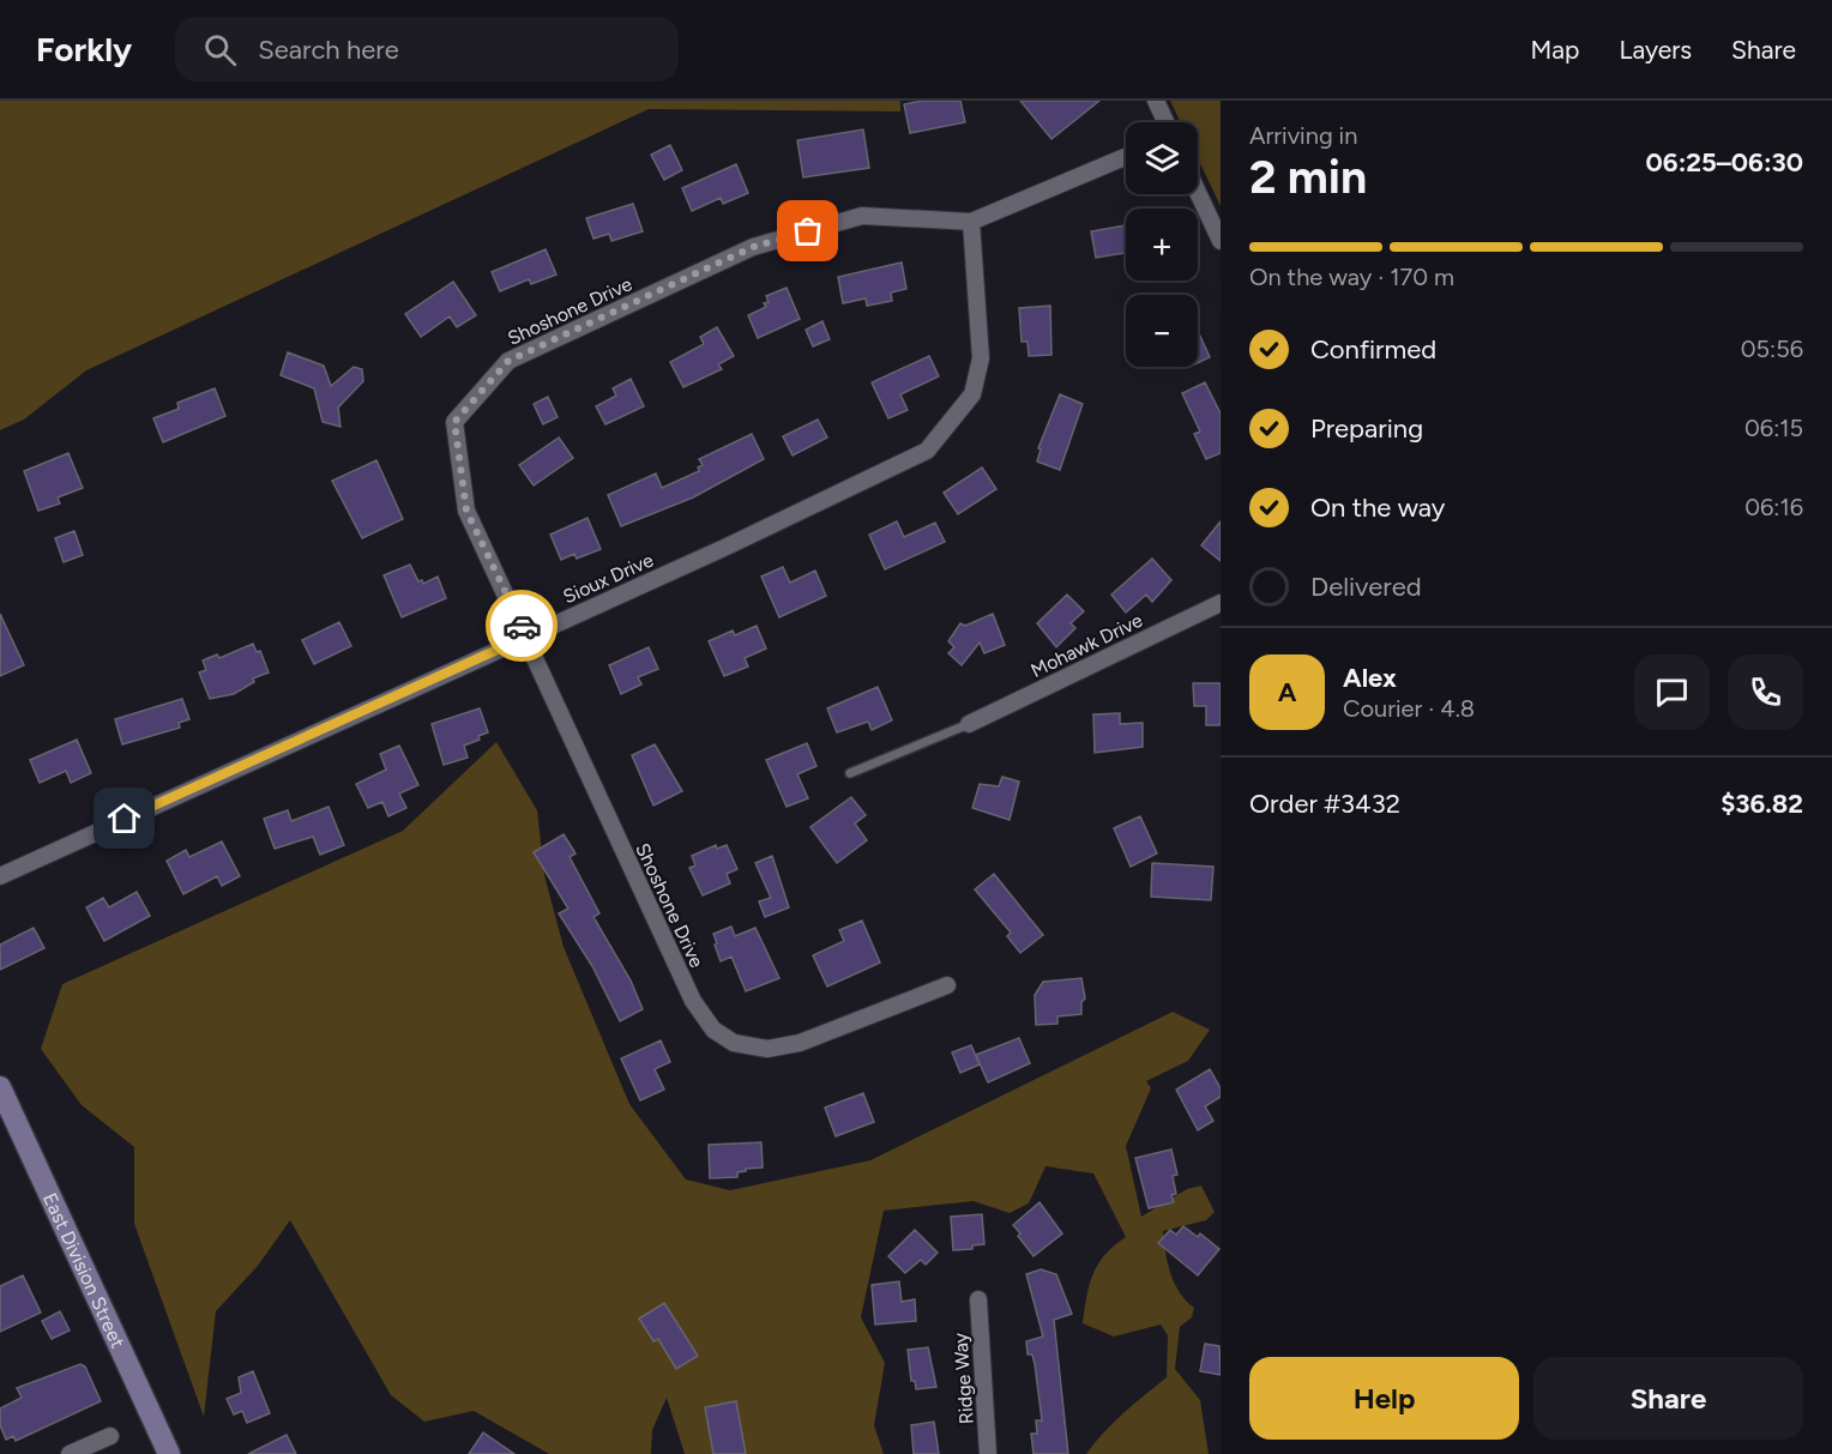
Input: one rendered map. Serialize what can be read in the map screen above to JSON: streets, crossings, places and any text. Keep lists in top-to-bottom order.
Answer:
{
  "streets": {
    "street": [
      "Shoshone Drive",
      "Sioux Drive",
      "Mohawk Drive",
      "East Division Street",
      "Ridge Way"
    ]
  },
  "crossings": [
    ["Shoshone Drive", "Sioux Drive"]
  ],
  "page": {
    "header": "Forkly",
    "search": "Search here",
    "nav": ["Map", "Layers", "Share"],
    "heading": ["2 min", "Arriving in", "06:25–06:30"],
    "panel": [
      "Alex",
      "Courier · 4.8",
      "Order #3432",
      "$36.82"
    ],
    "map_buttons": ["+", "−"],
    "bar": "On the way · 170 m",
    "list": [
      ["Confirmed", "05:56"],
      ["Preparing", "06:15"],
      ["On the way", "06:16"],
      "Delivered"
    ],
    "round": "A",
    "buttons": ["Help", "Share"]
  }
}
